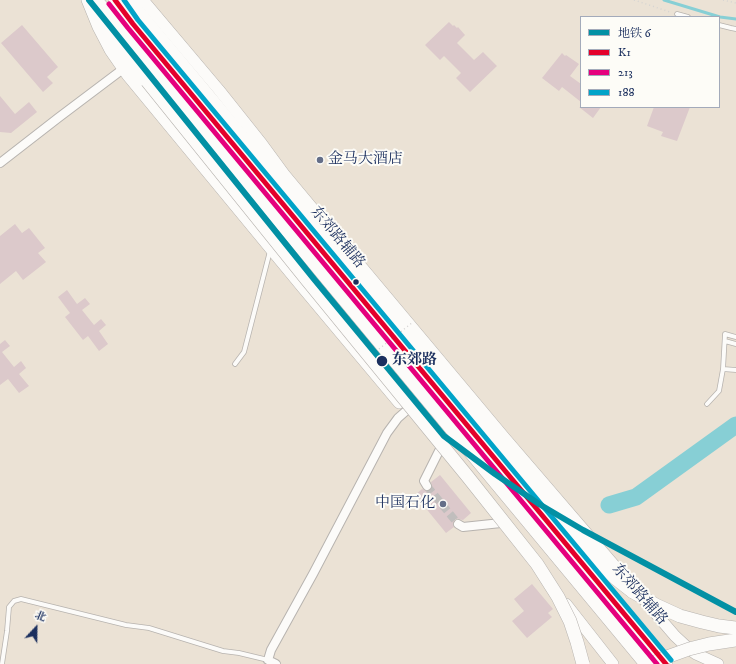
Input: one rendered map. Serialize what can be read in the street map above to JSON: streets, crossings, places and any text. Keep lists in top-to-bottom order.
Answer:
{
  "streets": {
    "main road": ["东郊路辅路"]
  },
  "places": ["金马大酒店", "东郊路", "中国石化"],
  "lines": [
    "metro line 6",
    "transit line K1",
    "transit line 188",
    "transit line 213"
  ],
  "legend": [
    "地铁 6",
    "K1",
    "213",
    "188"
  ],
  "north": "top"
}
